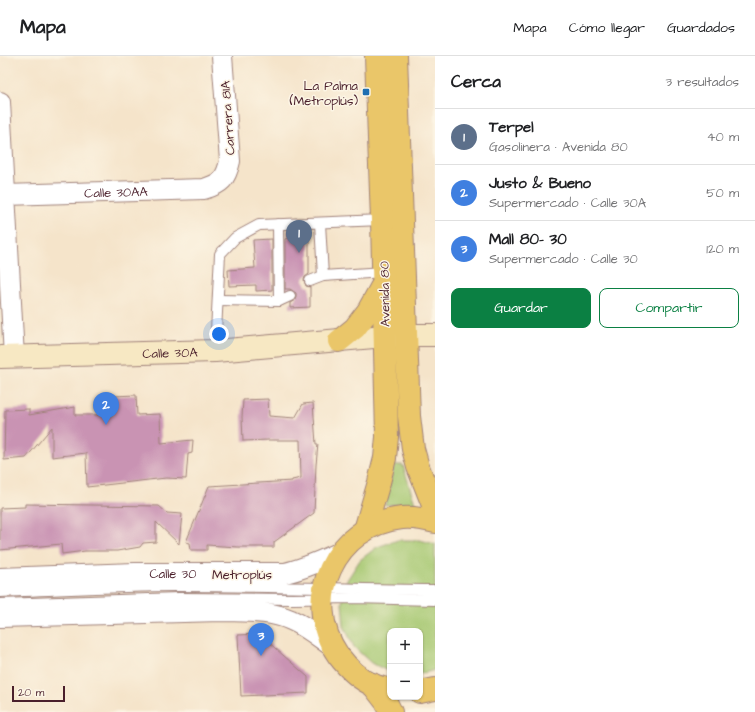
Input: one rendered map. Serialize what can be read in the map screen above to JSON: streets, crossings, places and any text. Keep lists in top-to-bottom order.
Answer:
{
  "streets": {
    "main road": ["Avenida 80"],
    "street": [
      "Carrera 81A",
      "Calle 30AA",
      "Calle 30A",
      "Calle 30"
    ],
    "lane": ["Metroplús"]
  },
  "crossings": [
    ["Carrera 81A", "Calle 30AA"],
    ["Avenida 80", "Calle 30A"]
  ],
  "places": {
    "transit": ["La Palma (Metroplús)"]
  },
  "scale_bar": "20 m",
  "page": {
    "header": "Mapa",
    "nav": ["Mapa", "Cómo llegar", "Guardados"],
    "heading": ["Cerca", "3 resultados"],
    "list": [
      {
        "mark": "1",
        "name": "Terpel",
        "note": "Gasolinera · Avenida 80",
        "value": "40 m"
      },
      {
        "mark": "2",
        "name": "Justo & Bueno",
        "note": "Supermercado · Calle 30A",
        "value": "50 m"
      },
      {
        "mark": "3",
        "name": "Mall 80- 30",
        "note": "Supermercado · Calle 30",
        "value": "120 m"
      }
    ],
    "pins": ["1", "2", "3"],
    "buttons": ["Guardar", "Compartir"],
    "map_buttons": ["+", "−"],
    "scale": "20 m"
  }
}
